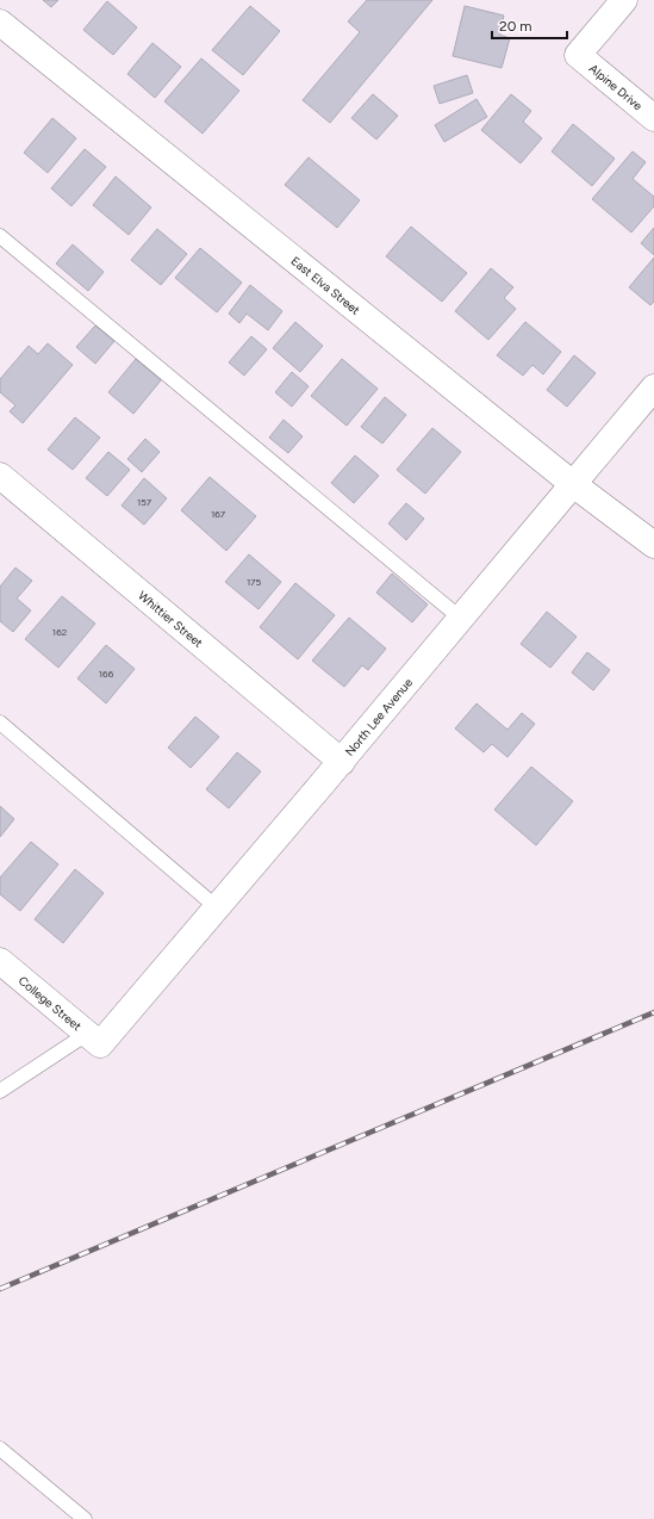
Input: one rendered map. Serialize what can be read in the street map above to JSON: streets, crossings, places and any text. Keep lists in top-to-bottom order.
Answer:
{
  "streets": {
    "street": [
      "Alpine Drive",
      "East Elva Street",
      "Whittier Street",
      "North Lee Avenue",
      "College Street"
    ]
  },
  "crossings": [
    ["East Elva Street", "North Lee Avenue"],
    ["Whittier Street", "North Lee Avenue"],
    ["North Lee Avenue", "College Street"]
  ],
  "house_numbers": [
    "157",
    "167",
    "175",
    "162",
    "166"
  ],
  "scale_bar": "20 m"
}
